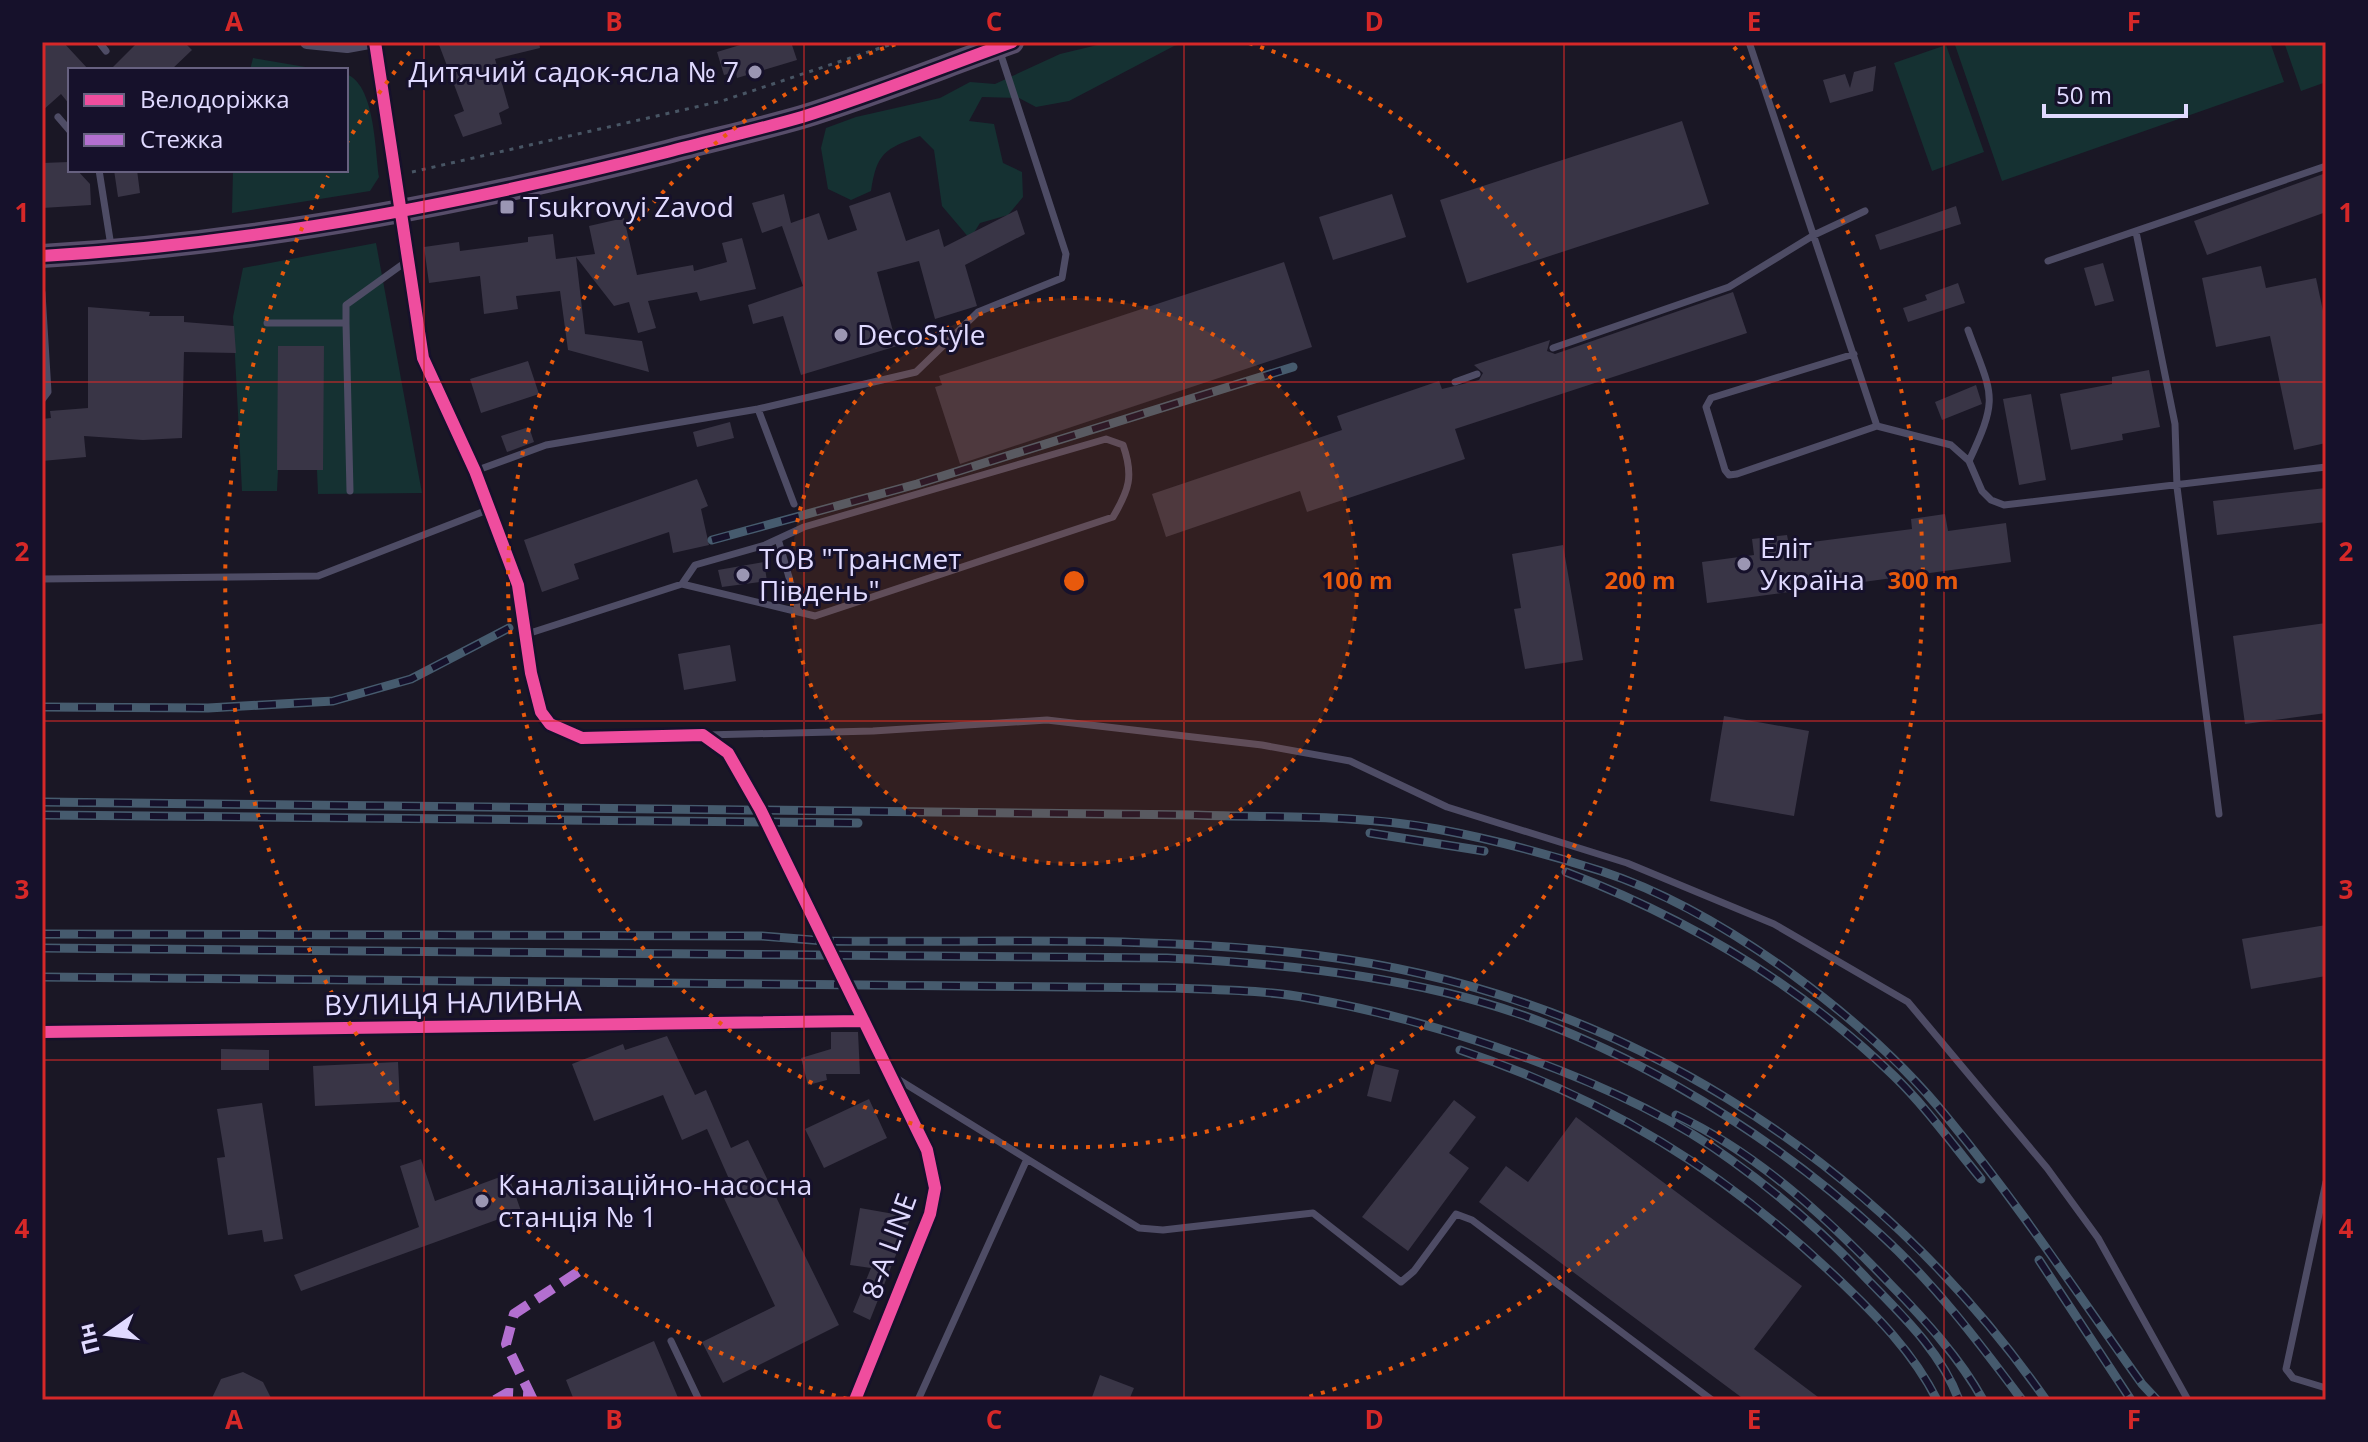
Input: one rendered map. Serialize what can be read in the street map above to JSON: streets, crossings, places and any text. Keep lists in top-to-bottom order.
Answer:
{
  "streets": {
    "street": ["ВУЛИЦЯ НАЛИВНА", "8-A LINE"]
  },
  "crossings": [
    ["ВУЛИЦЯ НАЛИВНА", "8-A LINE"]
  ],
  "places": {
    "other": [
      "Дитячий садок-ясла № 7",
      "DecoStyle",
      "Еліт Україна",
      "ТОВ \"Трансмет Південь\"",
      "Каналізаційно-насосна станція № 1"
    ],
    "transit": ["Tsukrovyi Zavod"]
  },
  "legend": ["Велодоріжка", "Стежка"],
  "scale_bar": "50 m",
  "north": "left",
  "grid": {
    "columns": [
      "A",
      "B",
      "C",
      "D",
      "E",
      "F"
    ],
    "rows": [
      "1",
      "2",
      "3",
      "4"
    ]
  },
  "rings": ["100 m", "200 m", "300 m"]
}
